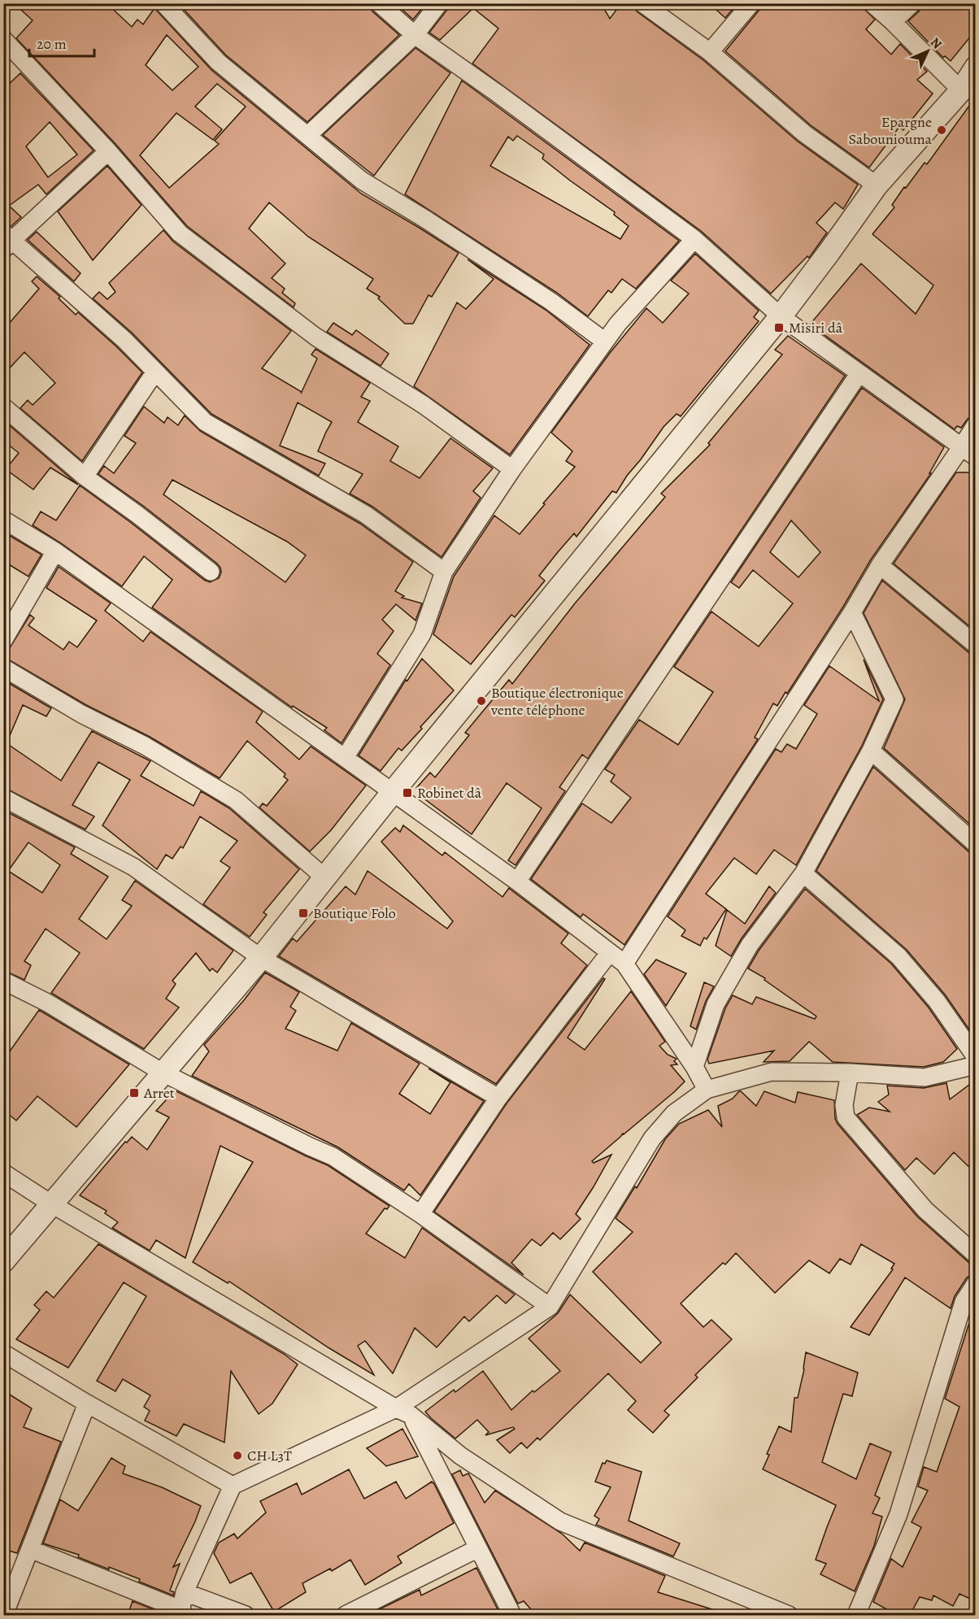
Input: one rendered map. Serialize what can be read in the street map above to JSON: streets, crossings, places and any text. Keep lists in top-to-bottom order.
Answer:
{
  "places": {
    "other": ["Epargne Sabouniouma", "Boutique électronique vente téléphone", "CH L3T"],
    "transit": [
      "Misiri dâ",
      "Robinet dâ",
      "Boutique Folo",
      "Arret"
    ]
  },
  "scale_bar": "20 m",
  "north": "top right"
}
